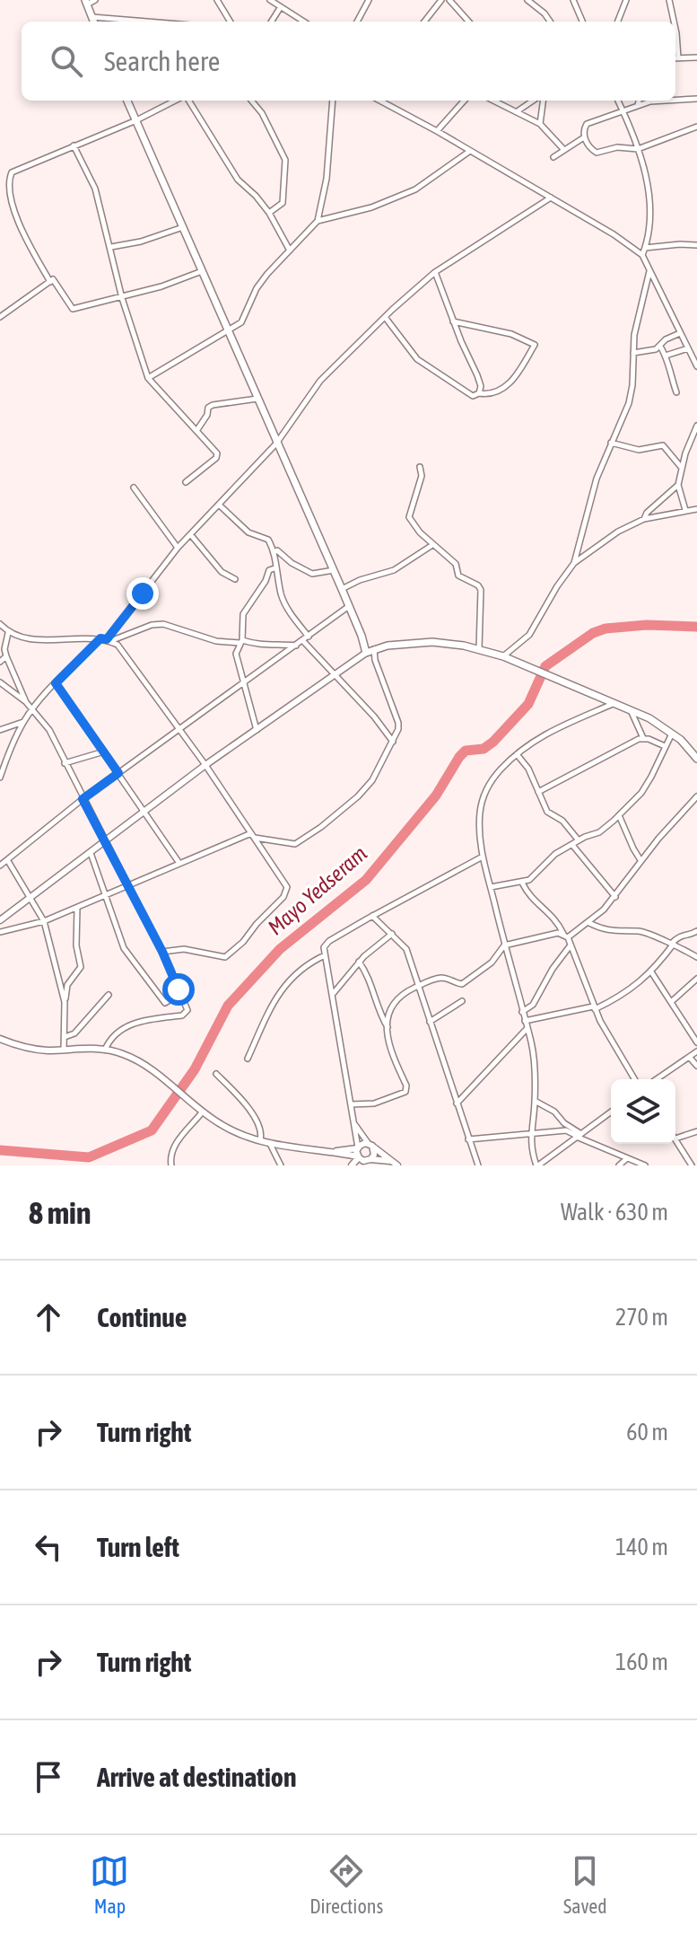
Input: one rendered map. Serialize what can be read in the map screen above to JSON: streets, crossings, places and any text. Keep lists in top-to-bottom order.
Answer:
{
  "water": ["Mayo Yedseram"],
  "page": {
    "search": "Search here",
    "heading": ["8 min", "Walk · 630 m"],
    "list": [
      ["Continue", "270 m"],
      ["Turn right", "60 m"],
      ["Turn left", "140 m"],
      ["Turn right", "160 m"],
      "Arrive at destination"
    ],
    "nav": ["Map", "Directions", "Saved"]
  }
}
